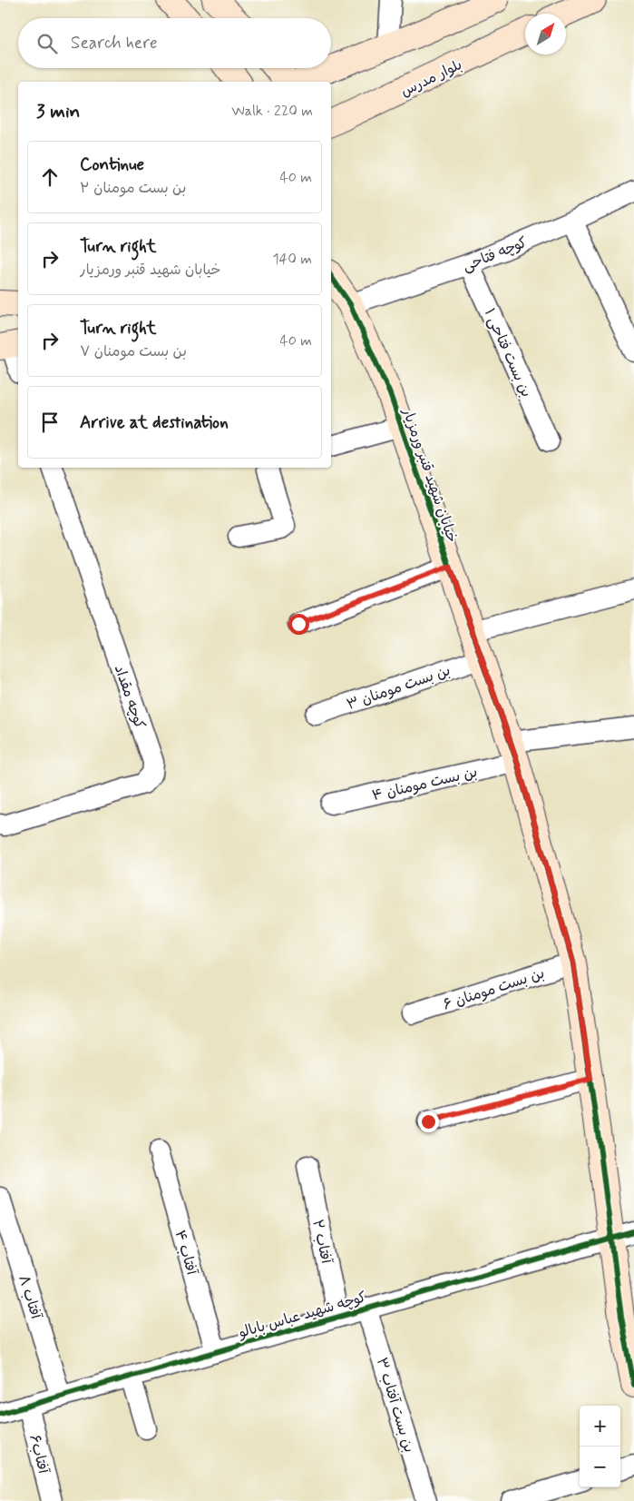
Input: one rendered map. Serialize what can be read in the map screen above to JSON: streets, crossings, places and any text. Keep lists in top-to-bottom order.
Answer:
{
  "streets": {
    "street": [
      "بلوار مدرس",
      "کوچه فتاحی",
      "بن بست فتاحی ۱",
      "خیابان شهید قنبر ورمزیار",
      "۳ بن بست مومنان",
      "کوچه مقداد",
      "۴ بن بست مومنان",
      "۶ بن بست مومنان",
      "آفتاب ۲",
      "آفتاب ۴",
      "آفتاب ۸",
      "کوچه شهید عباس بابالو",
      "بن بست آفتاب ۳",
      "آفتاب۶"
    ]
  },
  "crossings": [
    ["کوچه فتاحی", "بن بست فتاحی ۱"],
    ["کوچه فتاحی", "خیابان شهید قنبر ورمزیار"],
    ["خیابان شهید قنبر ورمزیار", "۳ بن بست مومنان"],
    ["خیابان شهید قنبر ورمزیار", "۴ بن بست مومنان"],
    ["خیابان شهید قنبر ورمزیار", "۶ بن بست مومنان"],
    ["خیابان شهید قنبر ورمزیار", "کوچه شهید عباس بابالو"],
    ["آفتاب ۲", "کوچه شهید عباس بابالو"],
    ["آفتاب ۴", "کوچه شهید عباس بابالو"],
    ["آفتاب ۸", "کوچه شهید عباس بابالو"],
    ["کوچه شهید عباس بابالو", "بن بست آفتاب ۳"],
    ["کوچه شهید عباس بابالو", "آفتاب۶"]
  ],
  "north": "top right",
  "page": {
    "search": "Search here",
    "heading": ["3 min", "Walk · 220 m"],
    "list": [
      ["Continue", "۲ بن بست مومنان", "40 m"],
      ["Turn right", "خیابان شهید قنبر ورمزیار", "140 m"],
      ["Turn right", "۷ بن بست مومنان", "40 m"],
      "Arrive at destination"
    ],
    "map_buttons": ["+", "−"]
  }
}
